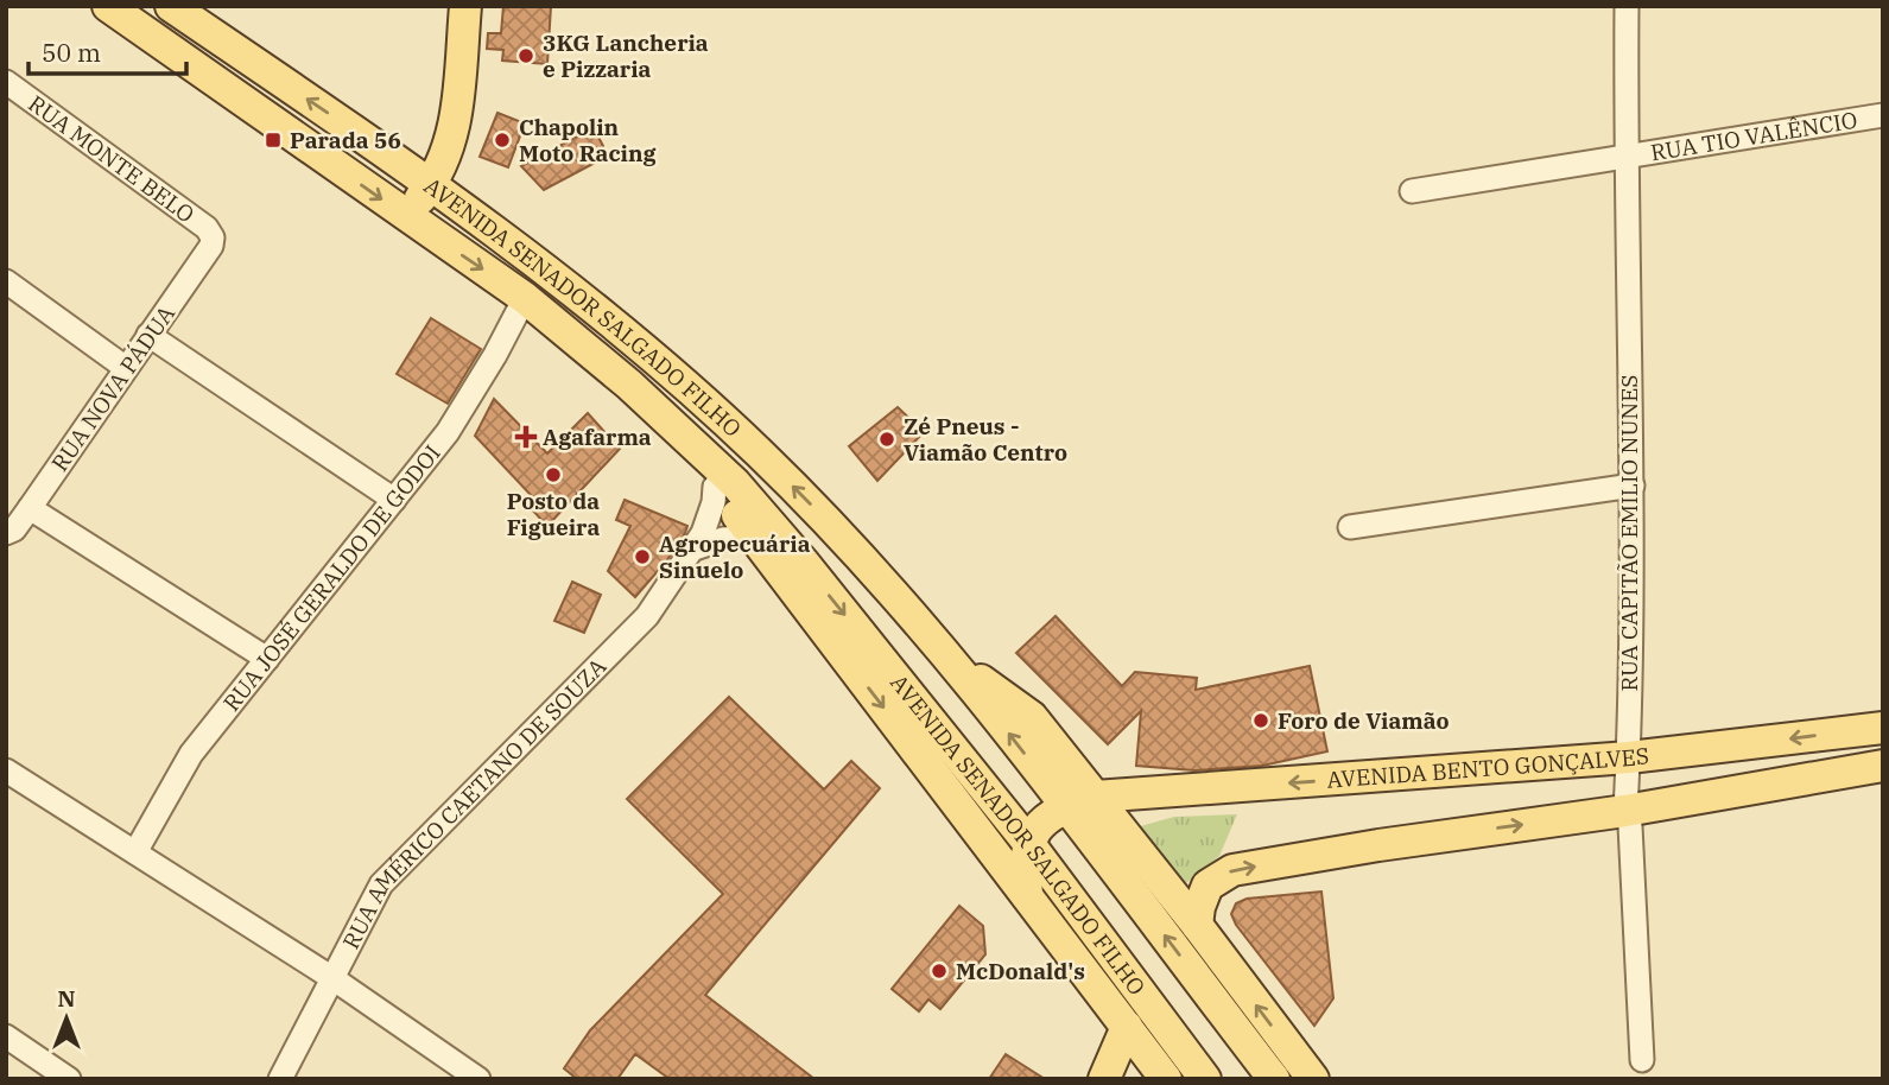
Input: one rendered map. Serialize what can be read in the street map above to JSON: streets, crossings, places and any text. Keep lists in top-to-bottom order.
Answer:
{
  "streets": {
    "main road": ["AVENIDA SENADOR SALGADO FILHO", "AVENIDA BENTO GONÇALVES"],
    "street": [
      "RUA TIO VALÊNCIO",
      "RUA MONTE BELO",
      "RUA NOVA PÁDUA",
      "RUA CAPITÃO EMILIO NUNES",
      "RUA JOSÉ GERALDO DE GODOI",
      "RUA AMÉRICO CAETANO DE SOUZA"
    ]
  },
  "crossings": [
    ["RUA TIO VALÊNCIO", "RUA CAPITÃO EMILIO NUNES"],
    ["RUA MONTE BELO", "RUA NOVA PÁDUA"],
    ["AVENIDA SENADOR SALGADO FILHO", "RUA JOSÉ GERALDO DE GODOI"],
    ["AVENIDA SENADOR SALGADO FILHO", "AVENIDA BENTO GONÇALVES"],
    ["AVENIDA SENADOR SALGADO FILHO", "RUA AMÉRICO CAETANO DE SOUZA"],
    ["RUA CAPITÃO EMILIO NUNES", "AVENIDA BENTO GONÇALVES"]
  ],
  "places": {
    "other": [
      "3KG Lancheria e Pizzaria",
      "Chapolin Moto Racing",
      "Zé Pneus - Viamão Centro",
      "Posto da Figueira",
      "Agropecuária Sinuelo",
      "Foro de Viamão",
      "McDonald's"
    ],
    "transit": ["Parada 56"],
    "health": ["Agafarma"]
  },
  "scale_bar": "50 m",
  "north": "top"
}
